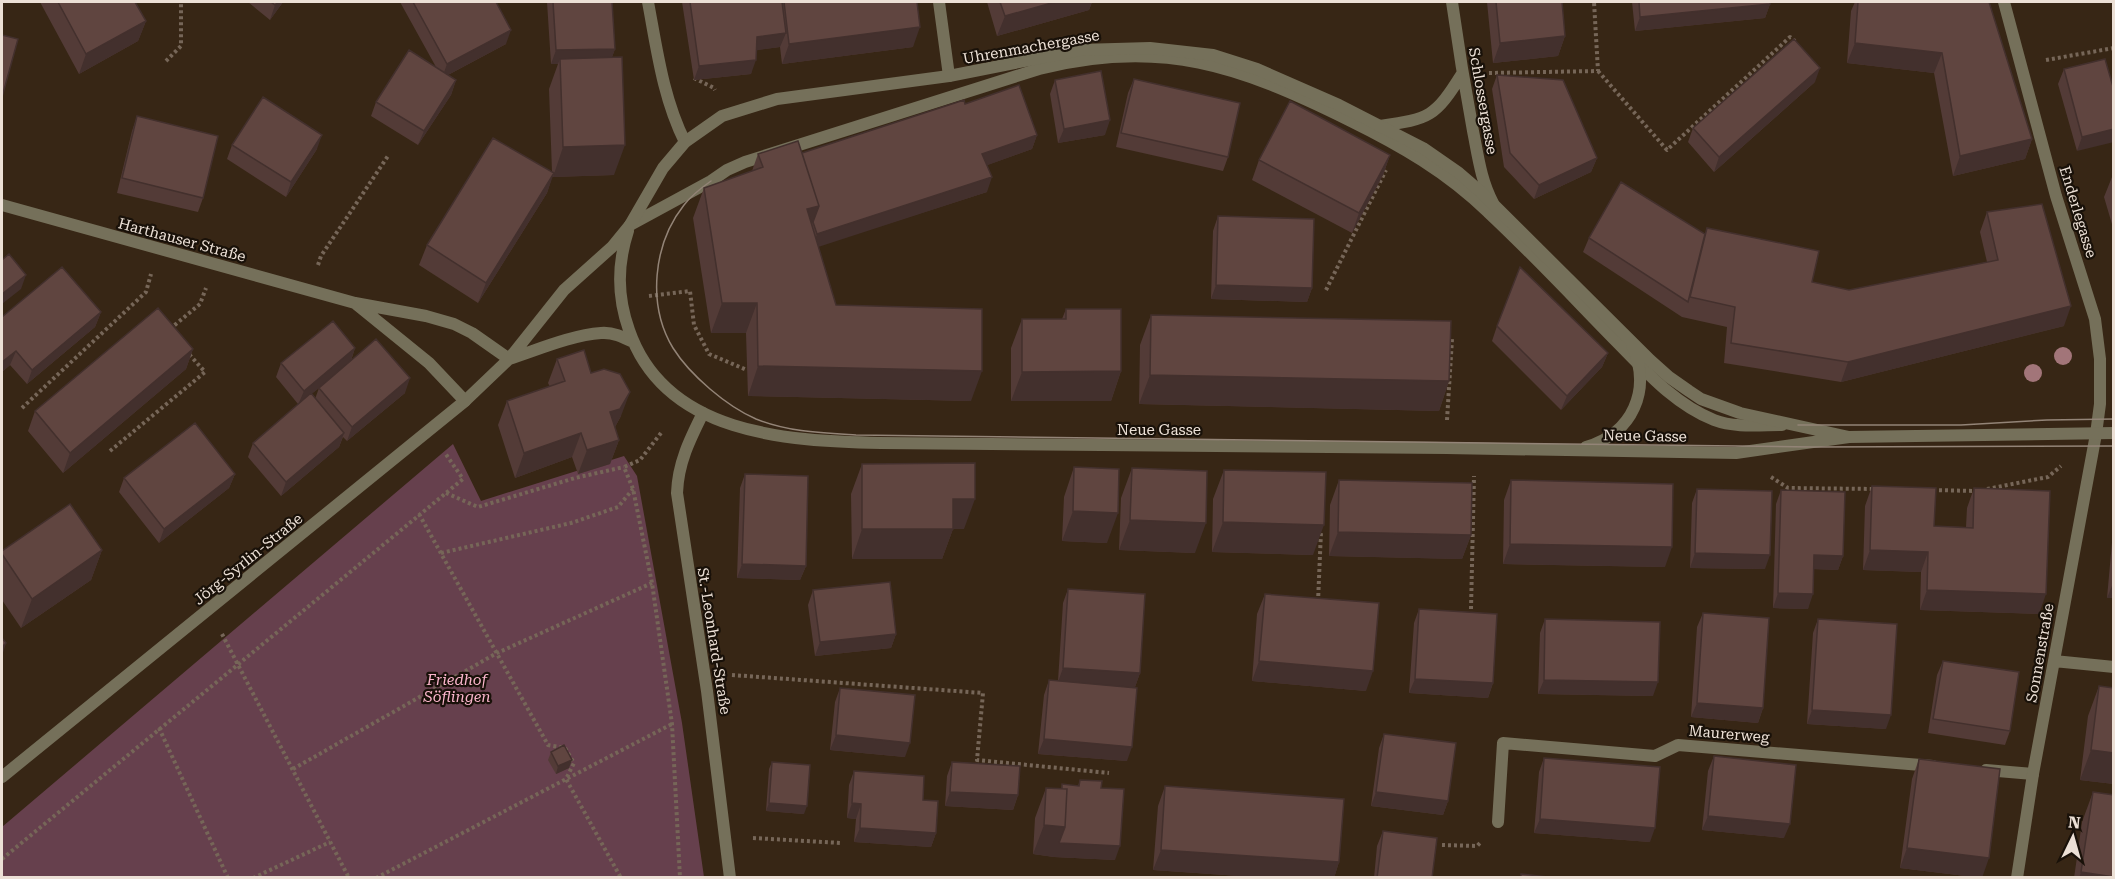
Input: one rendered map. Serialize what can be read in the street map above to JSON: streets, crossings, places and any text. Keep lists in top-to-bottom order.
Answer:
{
  "streets": {
    "street": [
      "Uhrenmachergasse",
      "Schlossergasse",
      "Enderlegasse",
      "Harthauser Straße",
      "Neue Gasse",
      "Jörg-Syrlin-Straße",
      "St.-Leonhard-Straße",
      "Sonnenstraße",
      "Maurerweg"
    ]
  },
  "crossings": [
    ["Uhrenmachergasse", "Schlossergasse"],
    ["Uhrenmachergasse", "Neue Gasse"],
    ["Uhrenmachergasse", "Jörg-Syrlin-Straße"],
    ["Schlossergasse", "Neue Gasse"],
    ["Enderlegasse", "Neue Gasse"],
    ["Enderlegasse", "Sonnenstraße"],
    ["Harthauser Straße", "Jörg-Syrlin-Straße"],
    ["Neue Gasse", "Jörg-Syrlin-Straße"],
    ["Neue Gasse", "St.-Leonhard-Straße"],
    ["Neue Gasse", "Sonnenstraße"]
  ],
  "parks": ["Friedhof Söflingen"],
  "north": "top"
}
